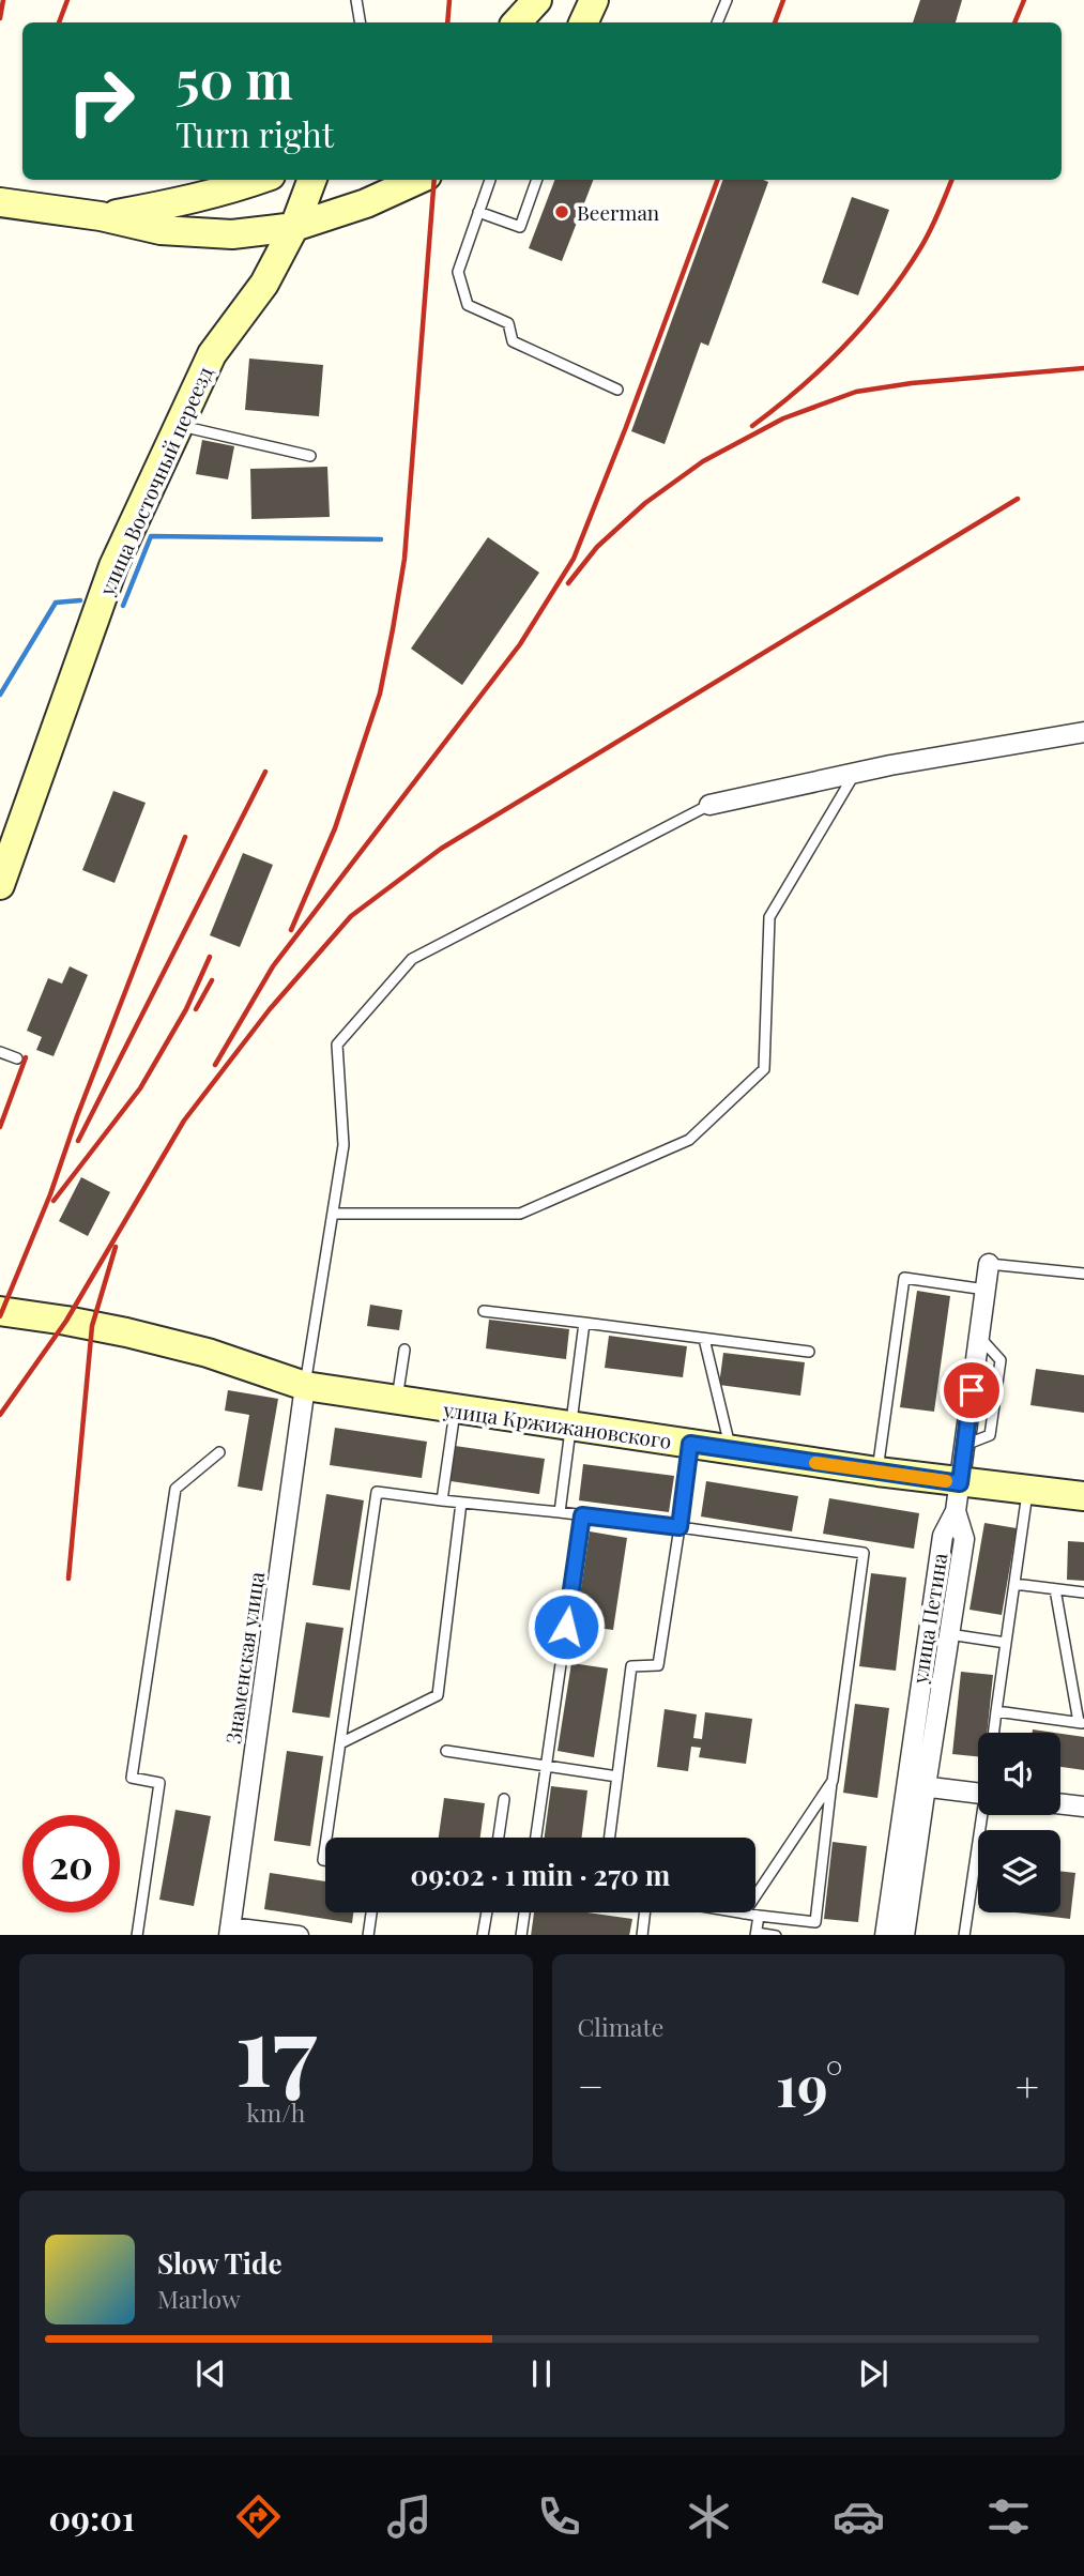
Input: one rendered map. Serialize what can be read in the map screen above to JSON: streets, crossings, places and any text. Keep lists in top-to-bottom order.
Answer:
{
  "streets": {
    "street": [
      "улица Восточный переезд",
      "улица Кржижановского",
      "улица Петина",
      "Знаменская улица"
    ]
  },
  "crossings": [
    ["улица Кржижановского", "улица Петина"],
    ["улица Кржижановского", "Знаменская улица"]
  ],
  "places": ["Beerman"],
  "page": {
    "turn": ["50 m", "Turn right"],
    "limit": "20",
    "trip": "09:02 · 1 min · 270 m",
    "tile": [
      ["17", "km/h"],
      "Climate"
    ],
    "heat": ["−", "19°", "+"],
    "song": ["Slow Tide", "Marlow"],
    "tabs": "09:01"
  }
}
